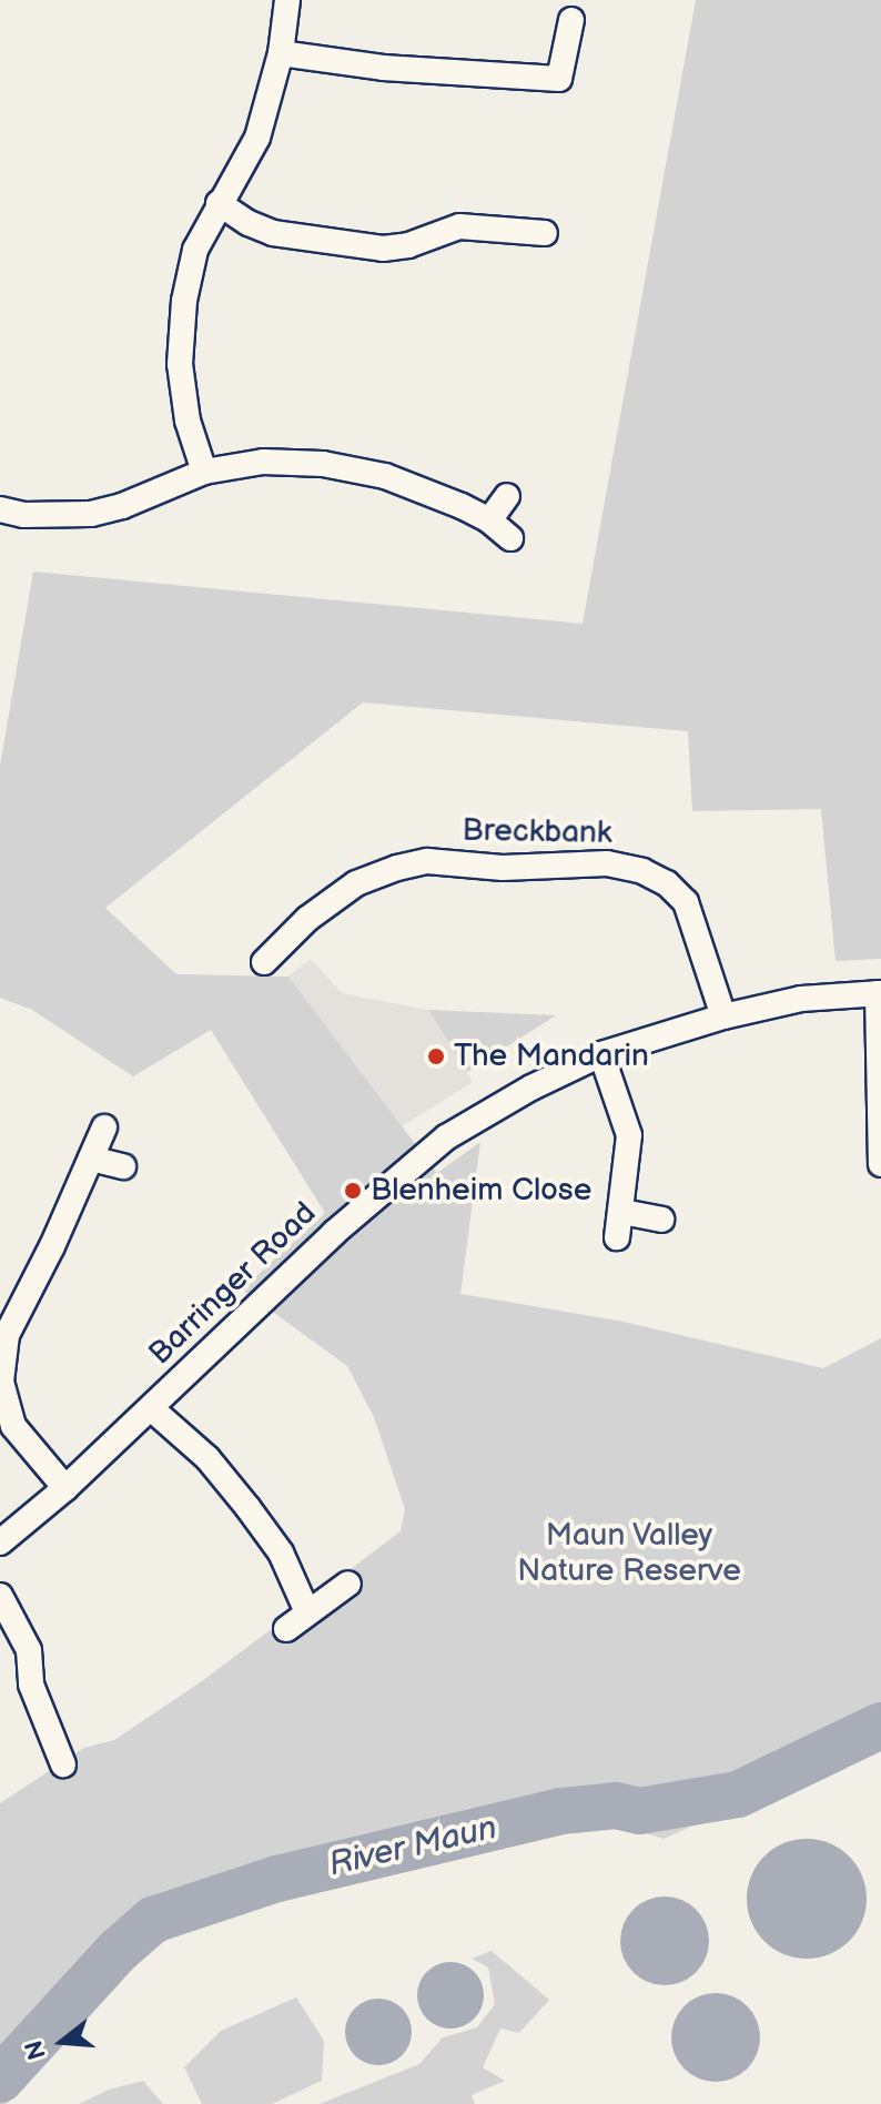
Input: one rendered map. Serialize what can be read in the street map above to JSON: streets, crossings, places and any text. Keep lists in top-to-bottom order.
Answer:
{
  "streets": {
    "street": ["Breckbank", "Barringer Road"]
  },
  "crossings": [
    ["Breckbank", "Barringer Road"]
  ],
  "water": ["River Maun"],
  "parks": ["Maun Valley Nature Reserve"],
  "places": ["The Mandarin", "Blenheim Close"],
  "north": "left"
}
